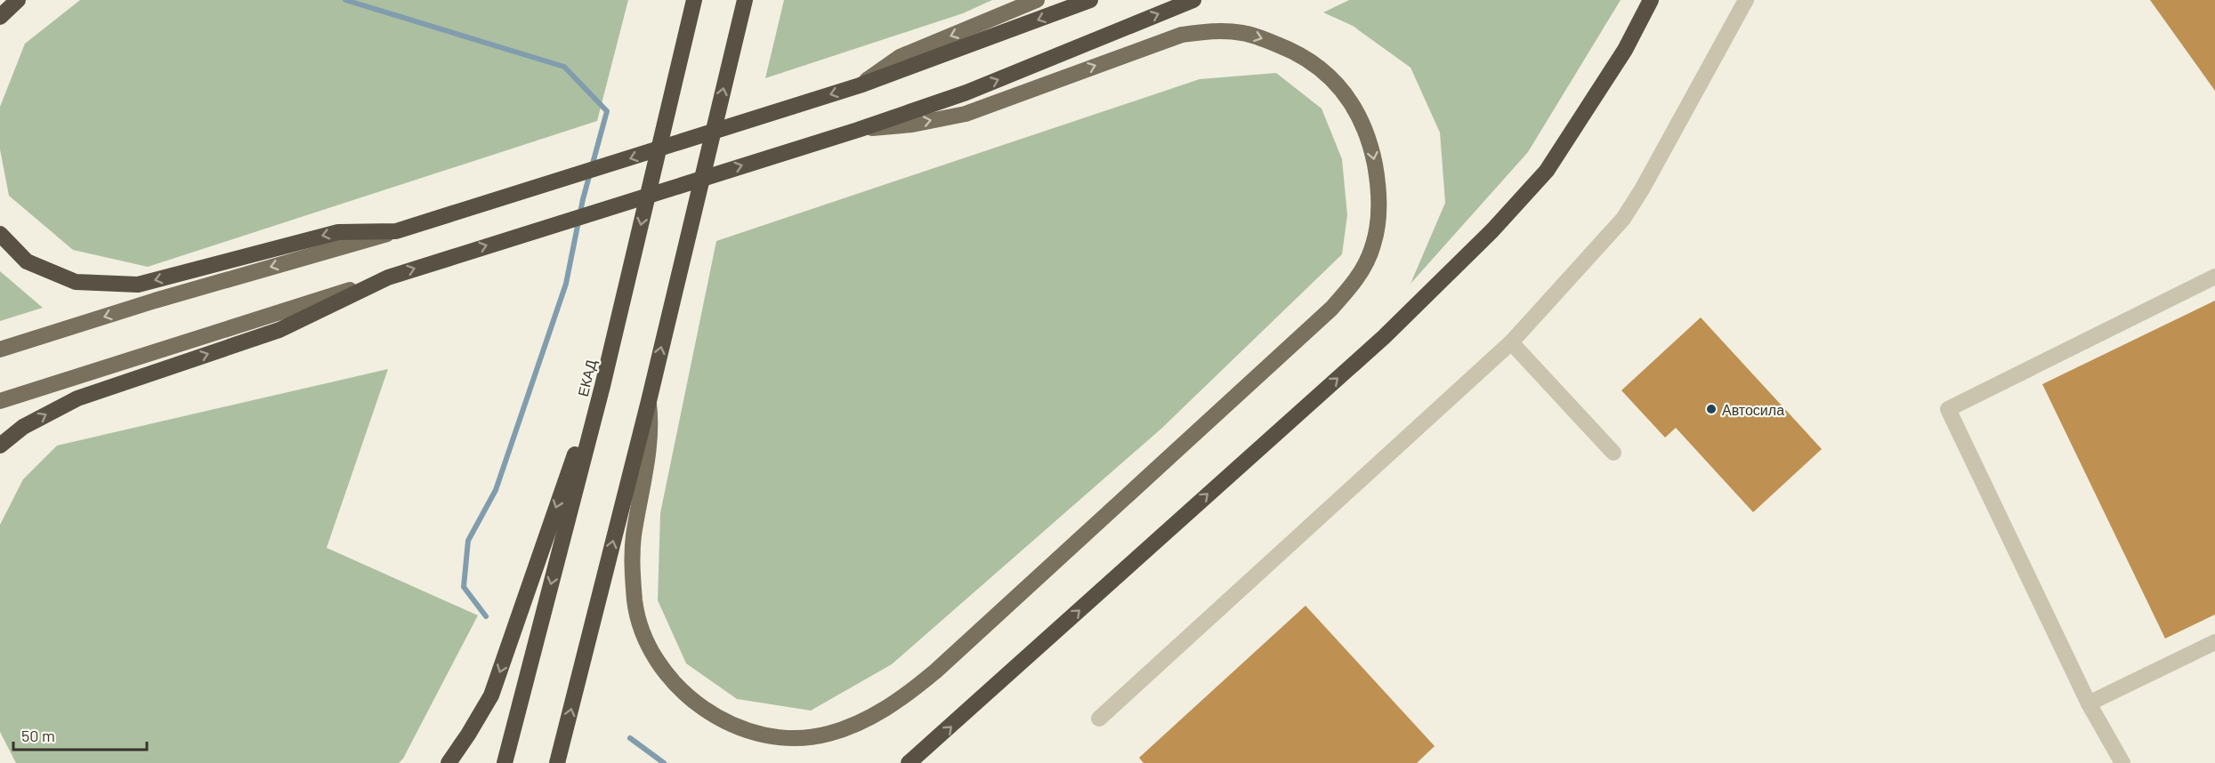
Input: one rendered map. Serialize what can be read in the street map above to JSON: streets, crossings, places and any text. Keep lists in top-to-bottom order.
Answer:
{
  "streets": {
    "highway": ["ЕКАД"]
  },
  "places": ["Автосила"],
  "scale_bar": "50 m"
}
